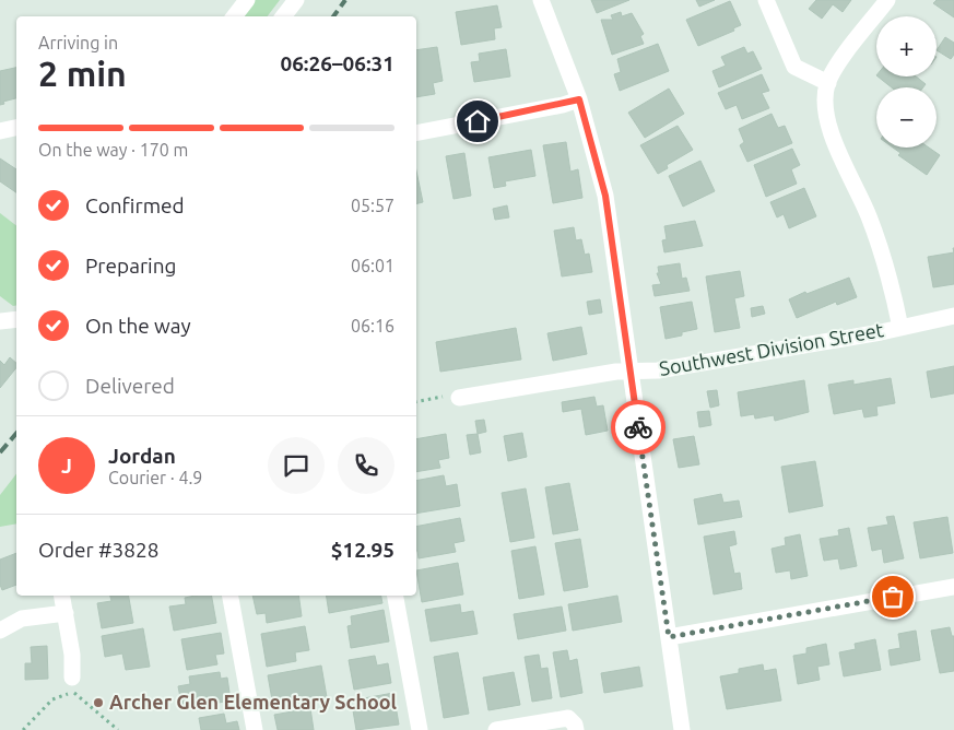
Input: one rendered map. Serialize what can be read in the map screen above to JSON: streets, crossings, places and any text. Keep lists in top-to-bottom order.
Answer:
{
  "streets": {
    "street": ["Southwest Division Street"]
  },
  "places": ["Archer Glen Elementary School"],
  "page": {
    "map_buttons": ["+", "−"],
    "heading": ["2 min", "Arriving in", "06:26–06:31"],
    "panel": [
      "Jordan",
      "Courier · 4.9",
      "Order #3828",
      "$12.95"
    ],
    "bar": "On the way · 170 m",
    "list": [
      ["Confirmed", "05:57"],
      ["Preparing", "06:01"],
      ["On the way", "06:16"],
      "Delivered"
    ],
    "round": "J"
  }
}
